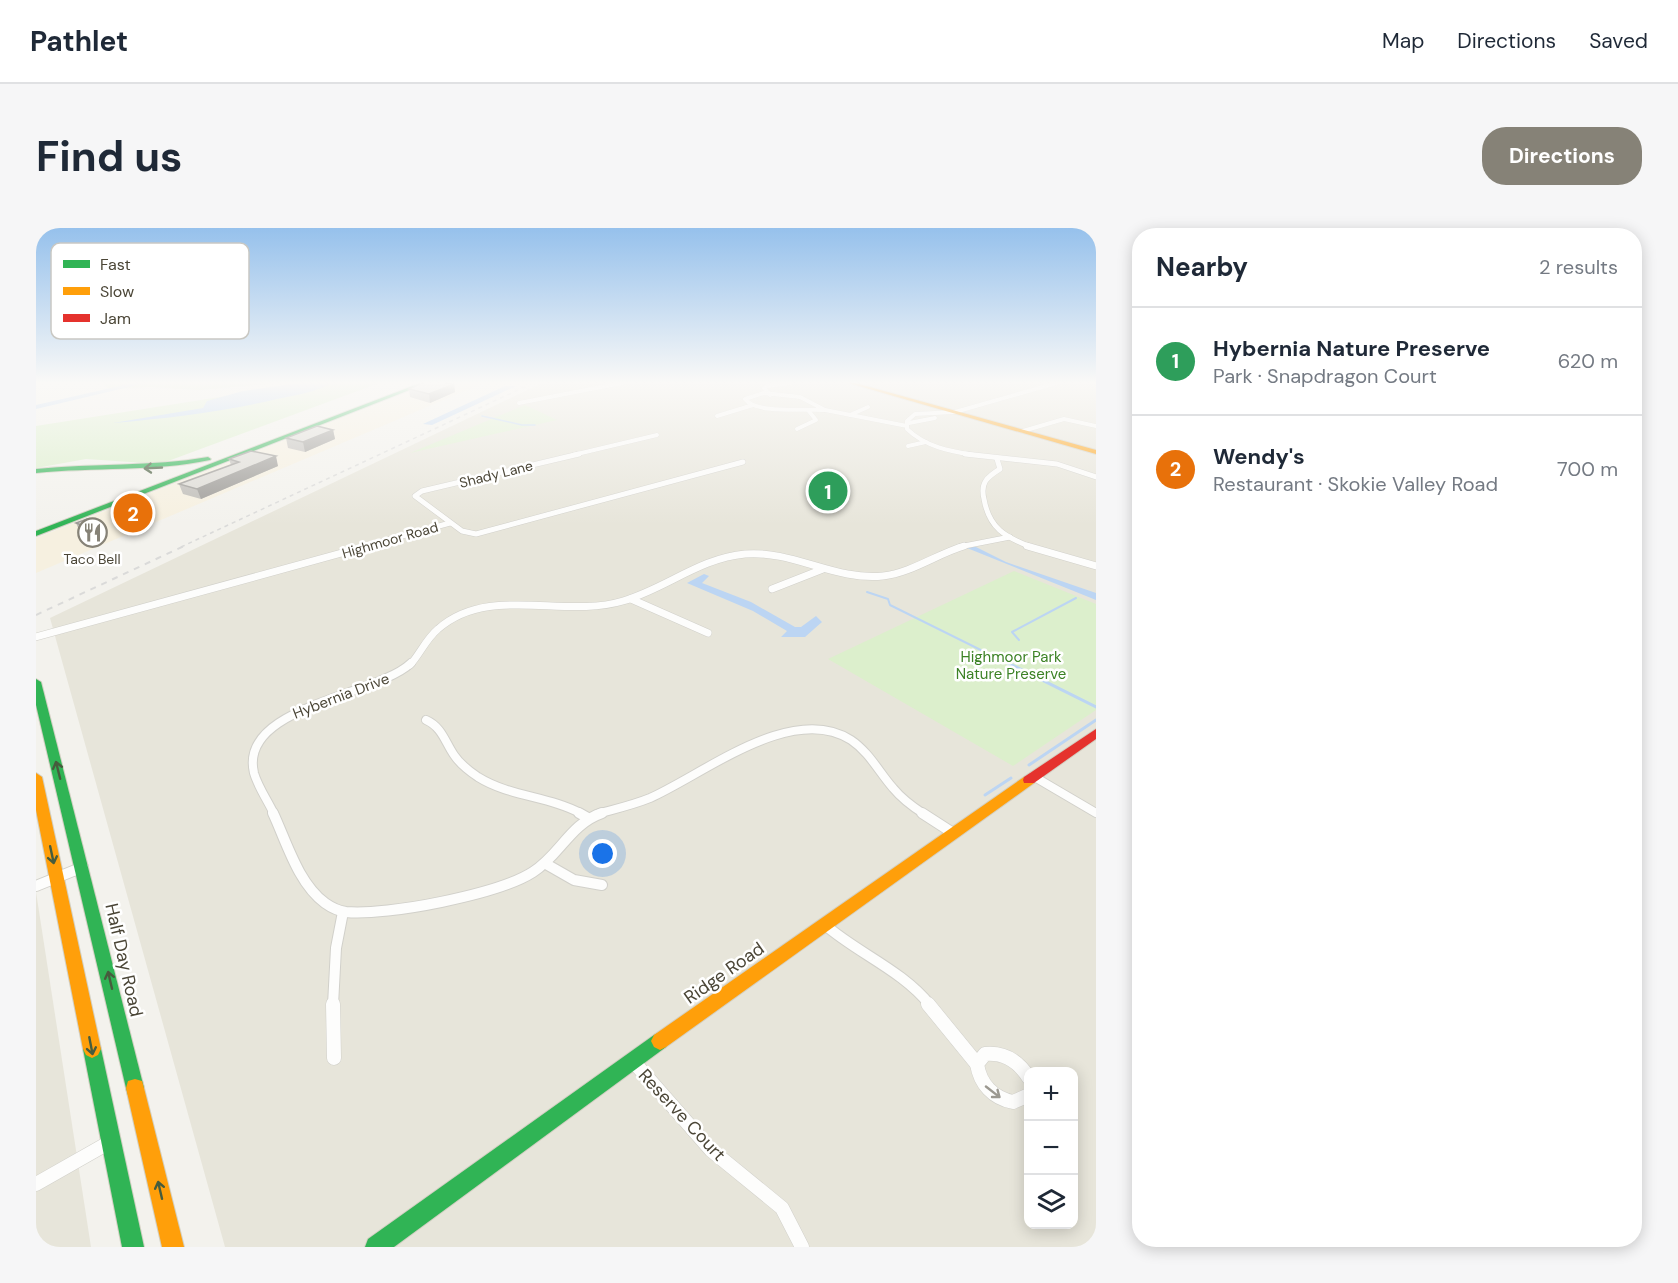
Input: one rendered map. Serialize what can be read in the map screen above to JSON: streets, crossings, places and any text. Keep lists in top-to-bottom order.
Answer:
{
  "streets": {
    "main road": ["Half Day Road", "Ridge Road"],
    "street": [
      "Shady Lane",
      "Highmoor Road",
      "Hybernia Drive",
      "Reserve Court"
    ]
  },
  "crossings": [
    ["Shady Lane", "Highmoor Road"],
    ["Ridge Road", "Reserve Court"]
  ],
  "parks": ["Highmoor Park Nature Preserve"],
  "places": {
    "restaurant": ["Taco Bell"]
  },
  "legend": ["Fast", "Slow", "Jam"],
  "page": {
    "header": "Pathlet",
    "nav": ["Map", "Directions", "Saved"],
    "buttons": "Directions",
    "title": "Find us",
    "heading": ["Nearby", "2 results"],
    "list": [
      {
        "mark": "1",
        "name": "Hybernia Nature Preserve",
        "note": "Park · Snapdragon Court",
        "value": "620 m"
      },
      {
        "mark": "2",
        "name": "Wendy's",
        "note": "Restaurant · Skokie Valley Road",
        "value": "700 m"
      }
    ],
    "pins": ["1", "2"],
    "map_buttons": ["+", "−"]
  }
}
